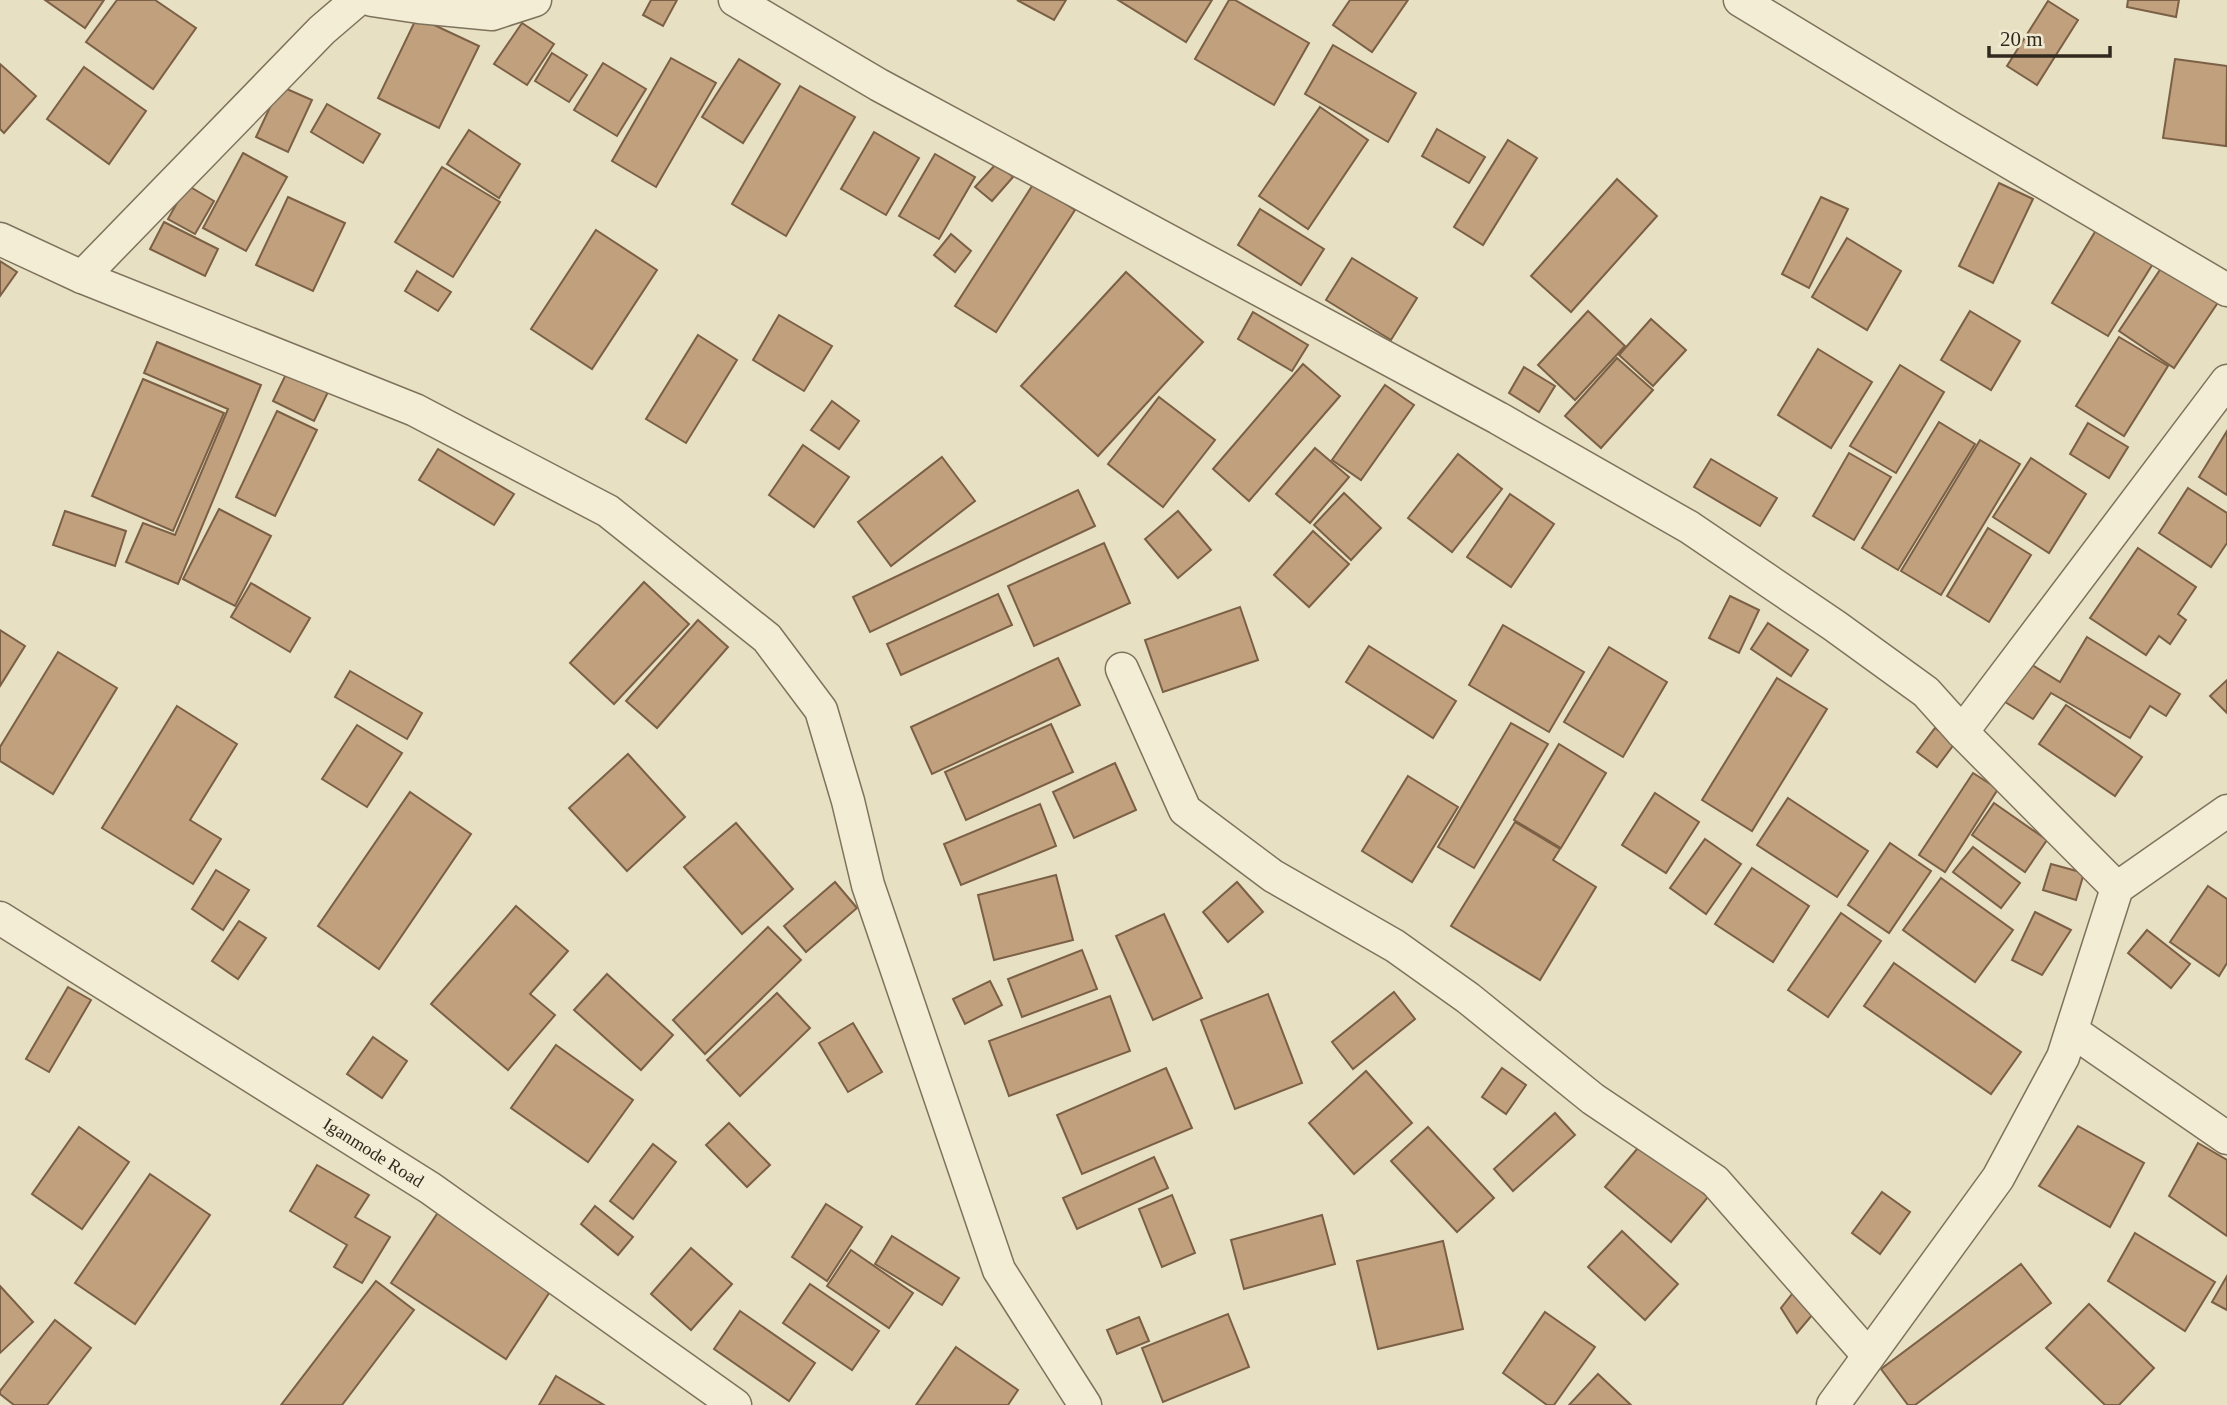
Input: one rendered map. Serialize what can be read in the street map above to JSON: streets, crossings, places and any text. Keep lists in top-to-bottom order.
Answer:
{
  "streets": {
    "street": ["Iganmode Road"]
  },
  "scale_bar": "20 m"
}
